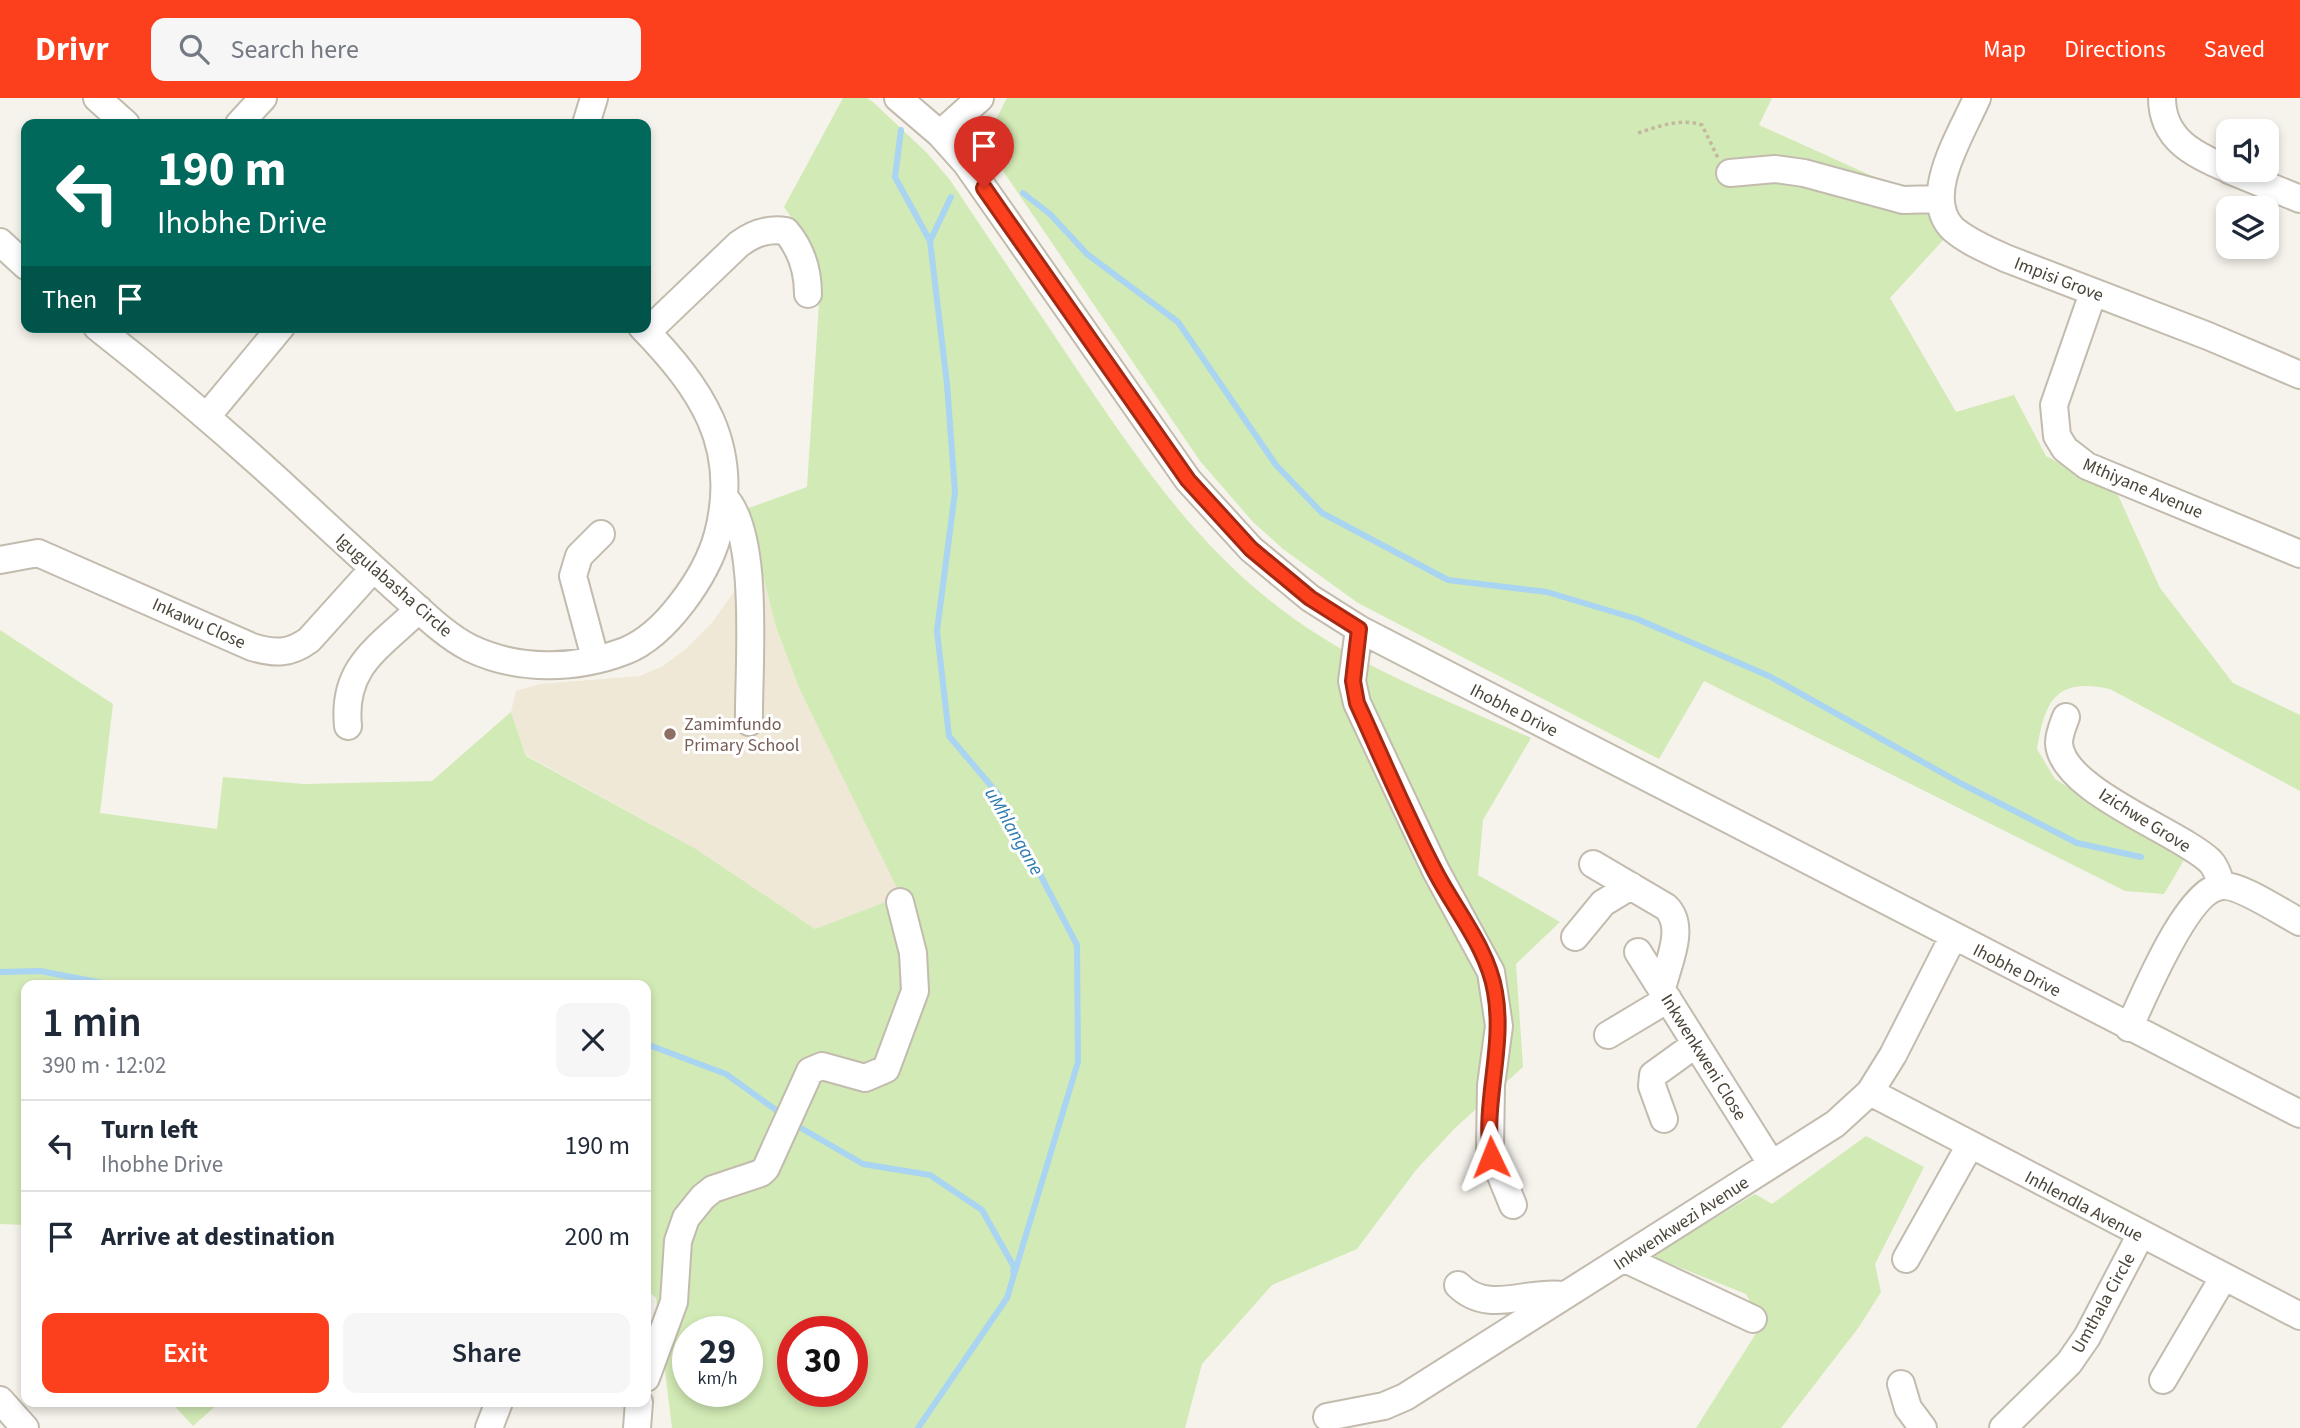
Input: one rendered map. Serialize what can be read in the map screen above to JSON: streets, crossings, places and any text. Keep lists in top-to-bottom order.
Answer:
{
  "streets": {
    "street": [
      "Impisi Grove",
      "Mthiyane Avenue",
      "Igugulabasha Circle",
      "Inkawu Close",
      "Ihobhe Drive",
      "Izichwe Grove",
      "Inkwenkweni Close",
      "Inhlendla Avenue",
      "Inkwenkwezi Avenue",
      "Umthala Circle"
    ]
  },
  "crossings": [
    ["Impisi Grove", "Mthiyane Avenue"],
    ["Igugulabasha Circle", "Inkawu Close"],
    ["Ihobhe Drive", "Inkwenkwezi Avenue"],
    ["Inkwenkweni Close", "Inkwenkwezi Avenue"],
    ["Inhlendla Avenue", "Inkwenkwezi Avenue"],
    ["Inhlendla Avenue", "Umthala Circle"]
  ],
  "water": ["uMhlangane"],
  "places": ["Zamimfundo Primary School"],
  "page": {
    "header": "Drivr",
    "search": "Search here",
    "nav": ["Map", "Directions", "Saved"],
    "turn": ["190 m", "Ihobhe Drive"],
    "then": "Then",
    "heading": ["1 min", "390 m · 12:02"],
    "list": [
      {
        "name": "Turn left",
        "note": "Ihobhe Drive",
        "value": "190 m"
      },
      {
        "name": "Arrive at destination",
        "value": "200 m"
      }
    ],
    "buttons": ["Exit", "Share"],
    "speed": "29 km/h",
    "limit": "30"
  }
}
